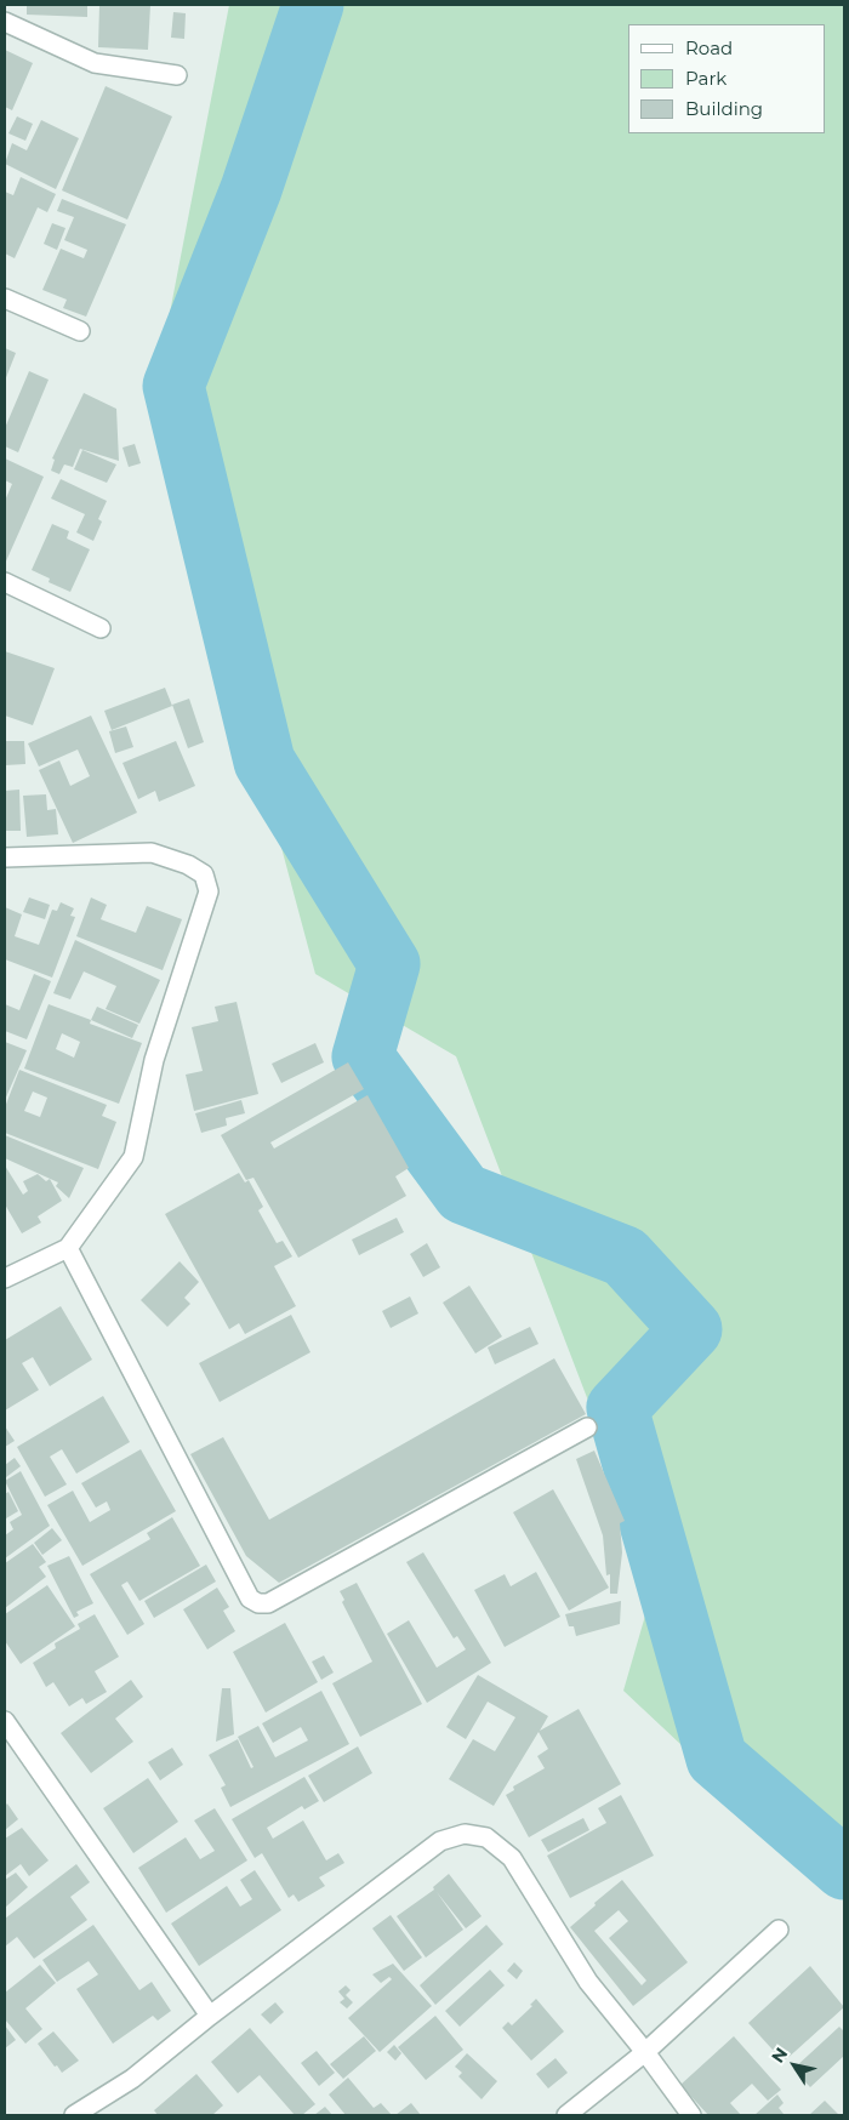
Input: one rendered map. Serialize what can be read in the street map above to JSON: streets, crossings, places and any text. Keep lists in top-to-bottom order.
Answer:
{
  "legend": ["Road", "Park", "Building"],
  "north": "top left"
}
